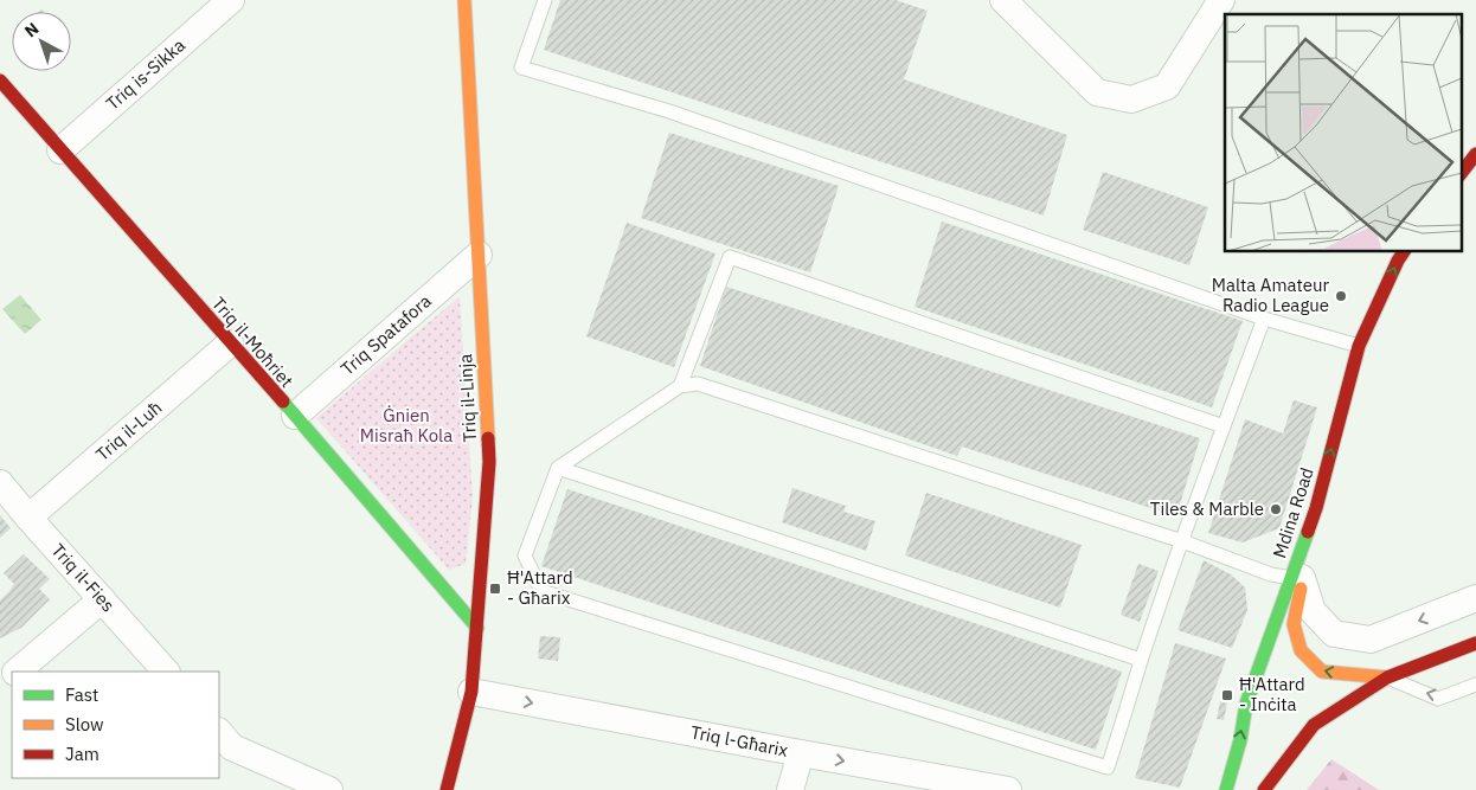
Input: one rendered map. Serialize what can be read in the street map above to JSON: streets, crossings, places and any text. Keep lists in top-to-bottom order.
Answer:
{
  "streets": {
    "main road": ["Triq il-Moħriet", "Triq il-Linja", "Mdina Road"],
    "street": [
      "Triq is-Sikka",
      "Triq Spatafora",
      "Triq il-Luħ",
      "Triq il-Fies",
      "Triq l-Għarix"
    ]
  },
  "crossings": [
    ["Triq is-Sikka", "Triq il-Moħriet"],
    ["Triq Spatafora", "Triq il-Moħriet"],
    ["Triq Spatafora", "Triq il-Linja"],
    ["Triq il-Moħriet", "Triq il-Linja"],
    ["Triq il-Moħriet", "Triq il-Luħ"],
    ["Triq il-Linja", "Triq l-Għarix"],
    ["Triq il-Luħ", "Triq il-Fies"]
  ],
  "one_way": ["Mdina Road", "Triq l-Għarix"],
  "parks": ["Ġnien Misraħ Kola"],
  "places": {
    "other": ["Malta Amateur Radio League", "Tiles & Marble"],
    "transit": ["Ħ'Attard - Għarix", "Ħ'Attard - Inċita"]
  },
  "legend": ["Fast", "Slow", "Jam"],
  "north": "top left"
}
